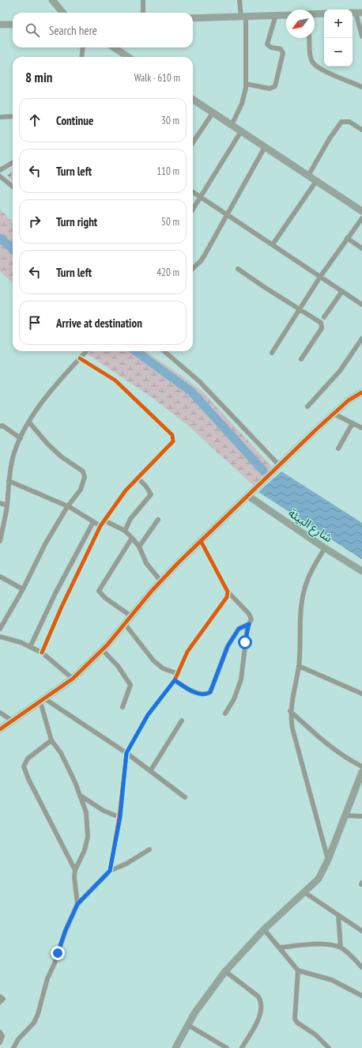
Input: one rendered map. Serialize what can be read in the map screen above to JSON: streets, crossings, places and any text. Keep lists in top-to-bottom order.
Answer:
{
  "streets": {
    "street": ["شارع البيئة"]
  },
  "north": "bottom left",
  "page": {
    "map_buttons": ["+", "−"],
    "search": "Search here",
    "heading": ["8 min", "Walk · 610 m"],
    "list": [
      ["Continue", "30 m"],
      ["Turn left", "110 m"],
      ["Turn right", "50 m"],
      ["Turn left", "420 m"],
      "Arrive at destination"
    ]
  }
}
